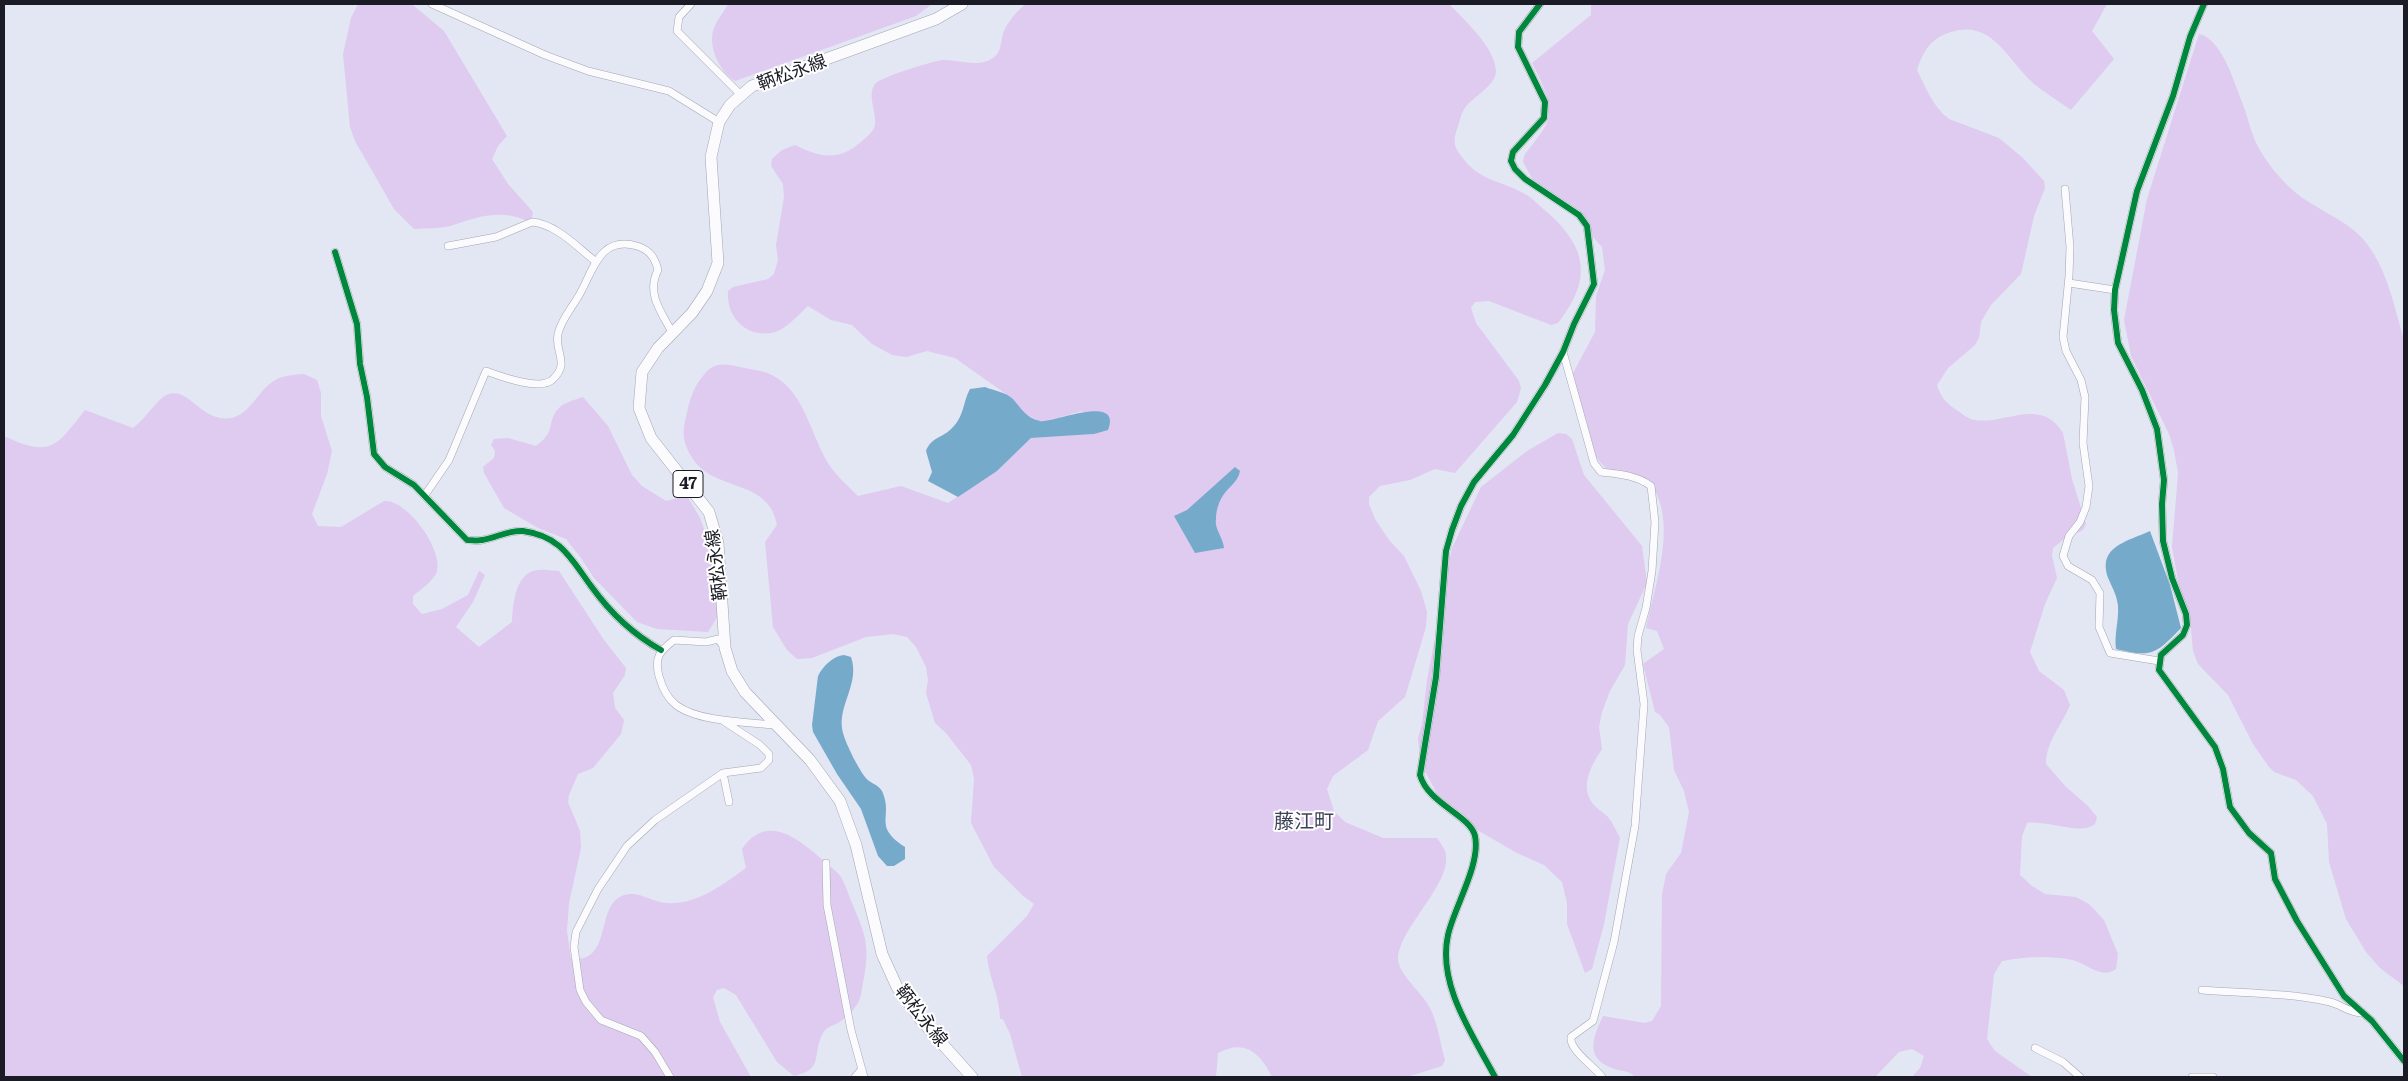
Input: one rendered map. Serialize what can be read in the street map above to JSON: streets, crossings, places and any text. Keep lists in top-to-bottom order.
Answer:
{
  "streets": {
    "main road": ["鞆松永線", "47"]
  },
  "districts": ["藤江町"]
}
